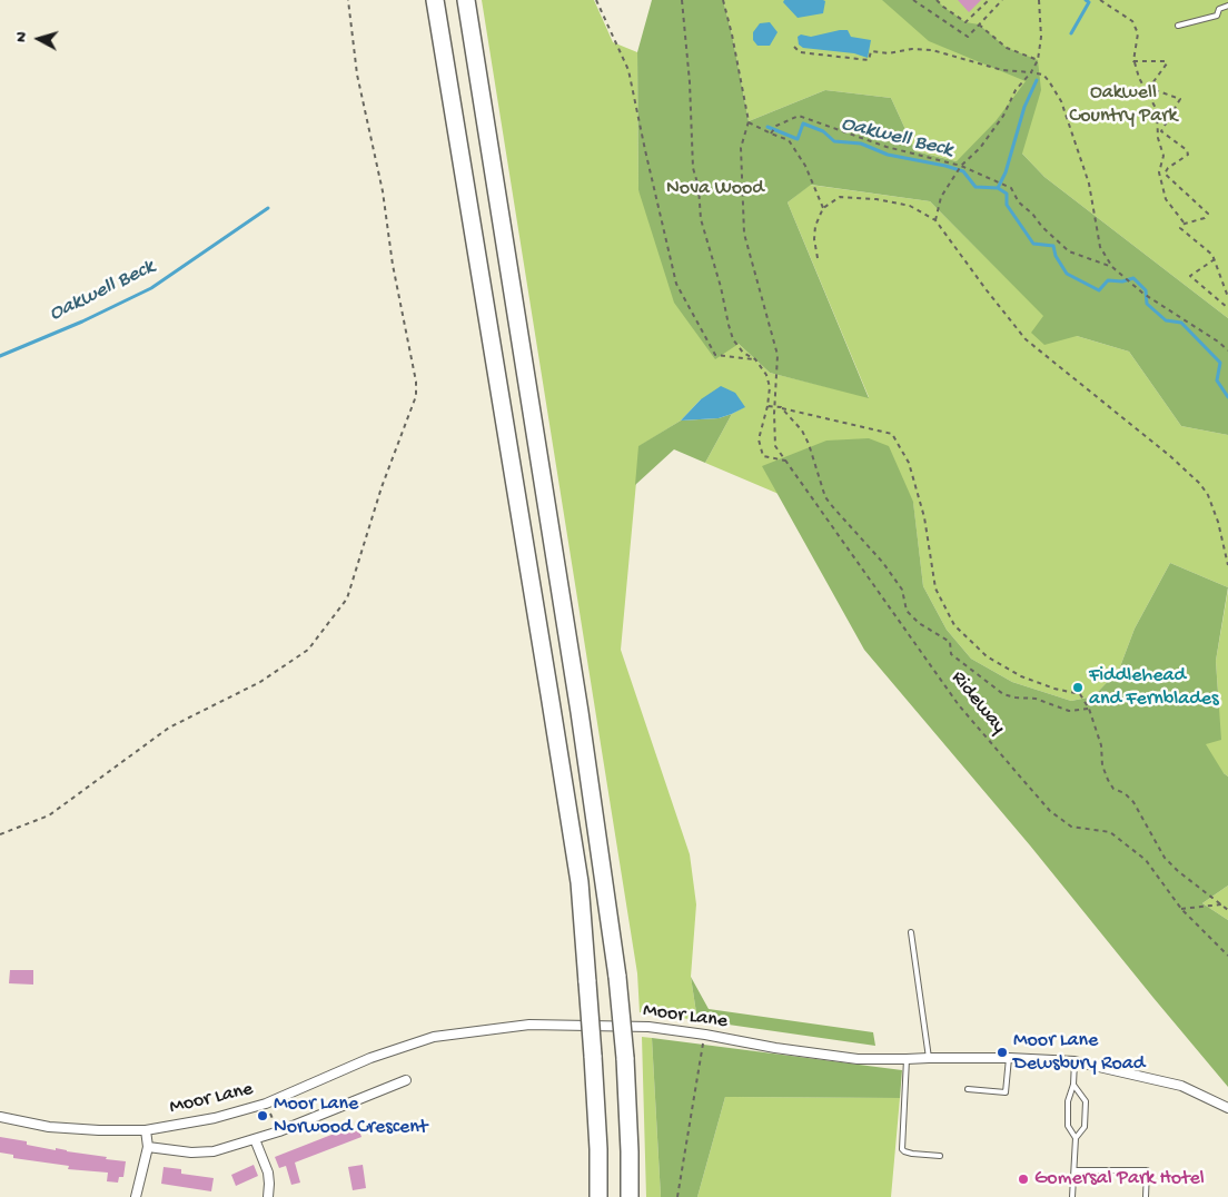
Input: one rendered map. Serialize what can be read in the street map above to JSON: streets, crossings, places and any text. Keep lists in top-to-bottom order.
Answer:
{
  "streets": {
    "street": ["Moor Lane"],
    "path": ["Rideway"]
  },
  "water": ["Oakwell Beck"],
  "parks": ["Oakwell Country Park", "Nova Wood"],
  "places": [
    "Fiddlehead and Fernblades",
    "Moor Lane Dewsbury Road",
    "Moor Lane Norwood Crescent",
    "Gomersal Park Hotel"
  ],
  "north": "left"
}
